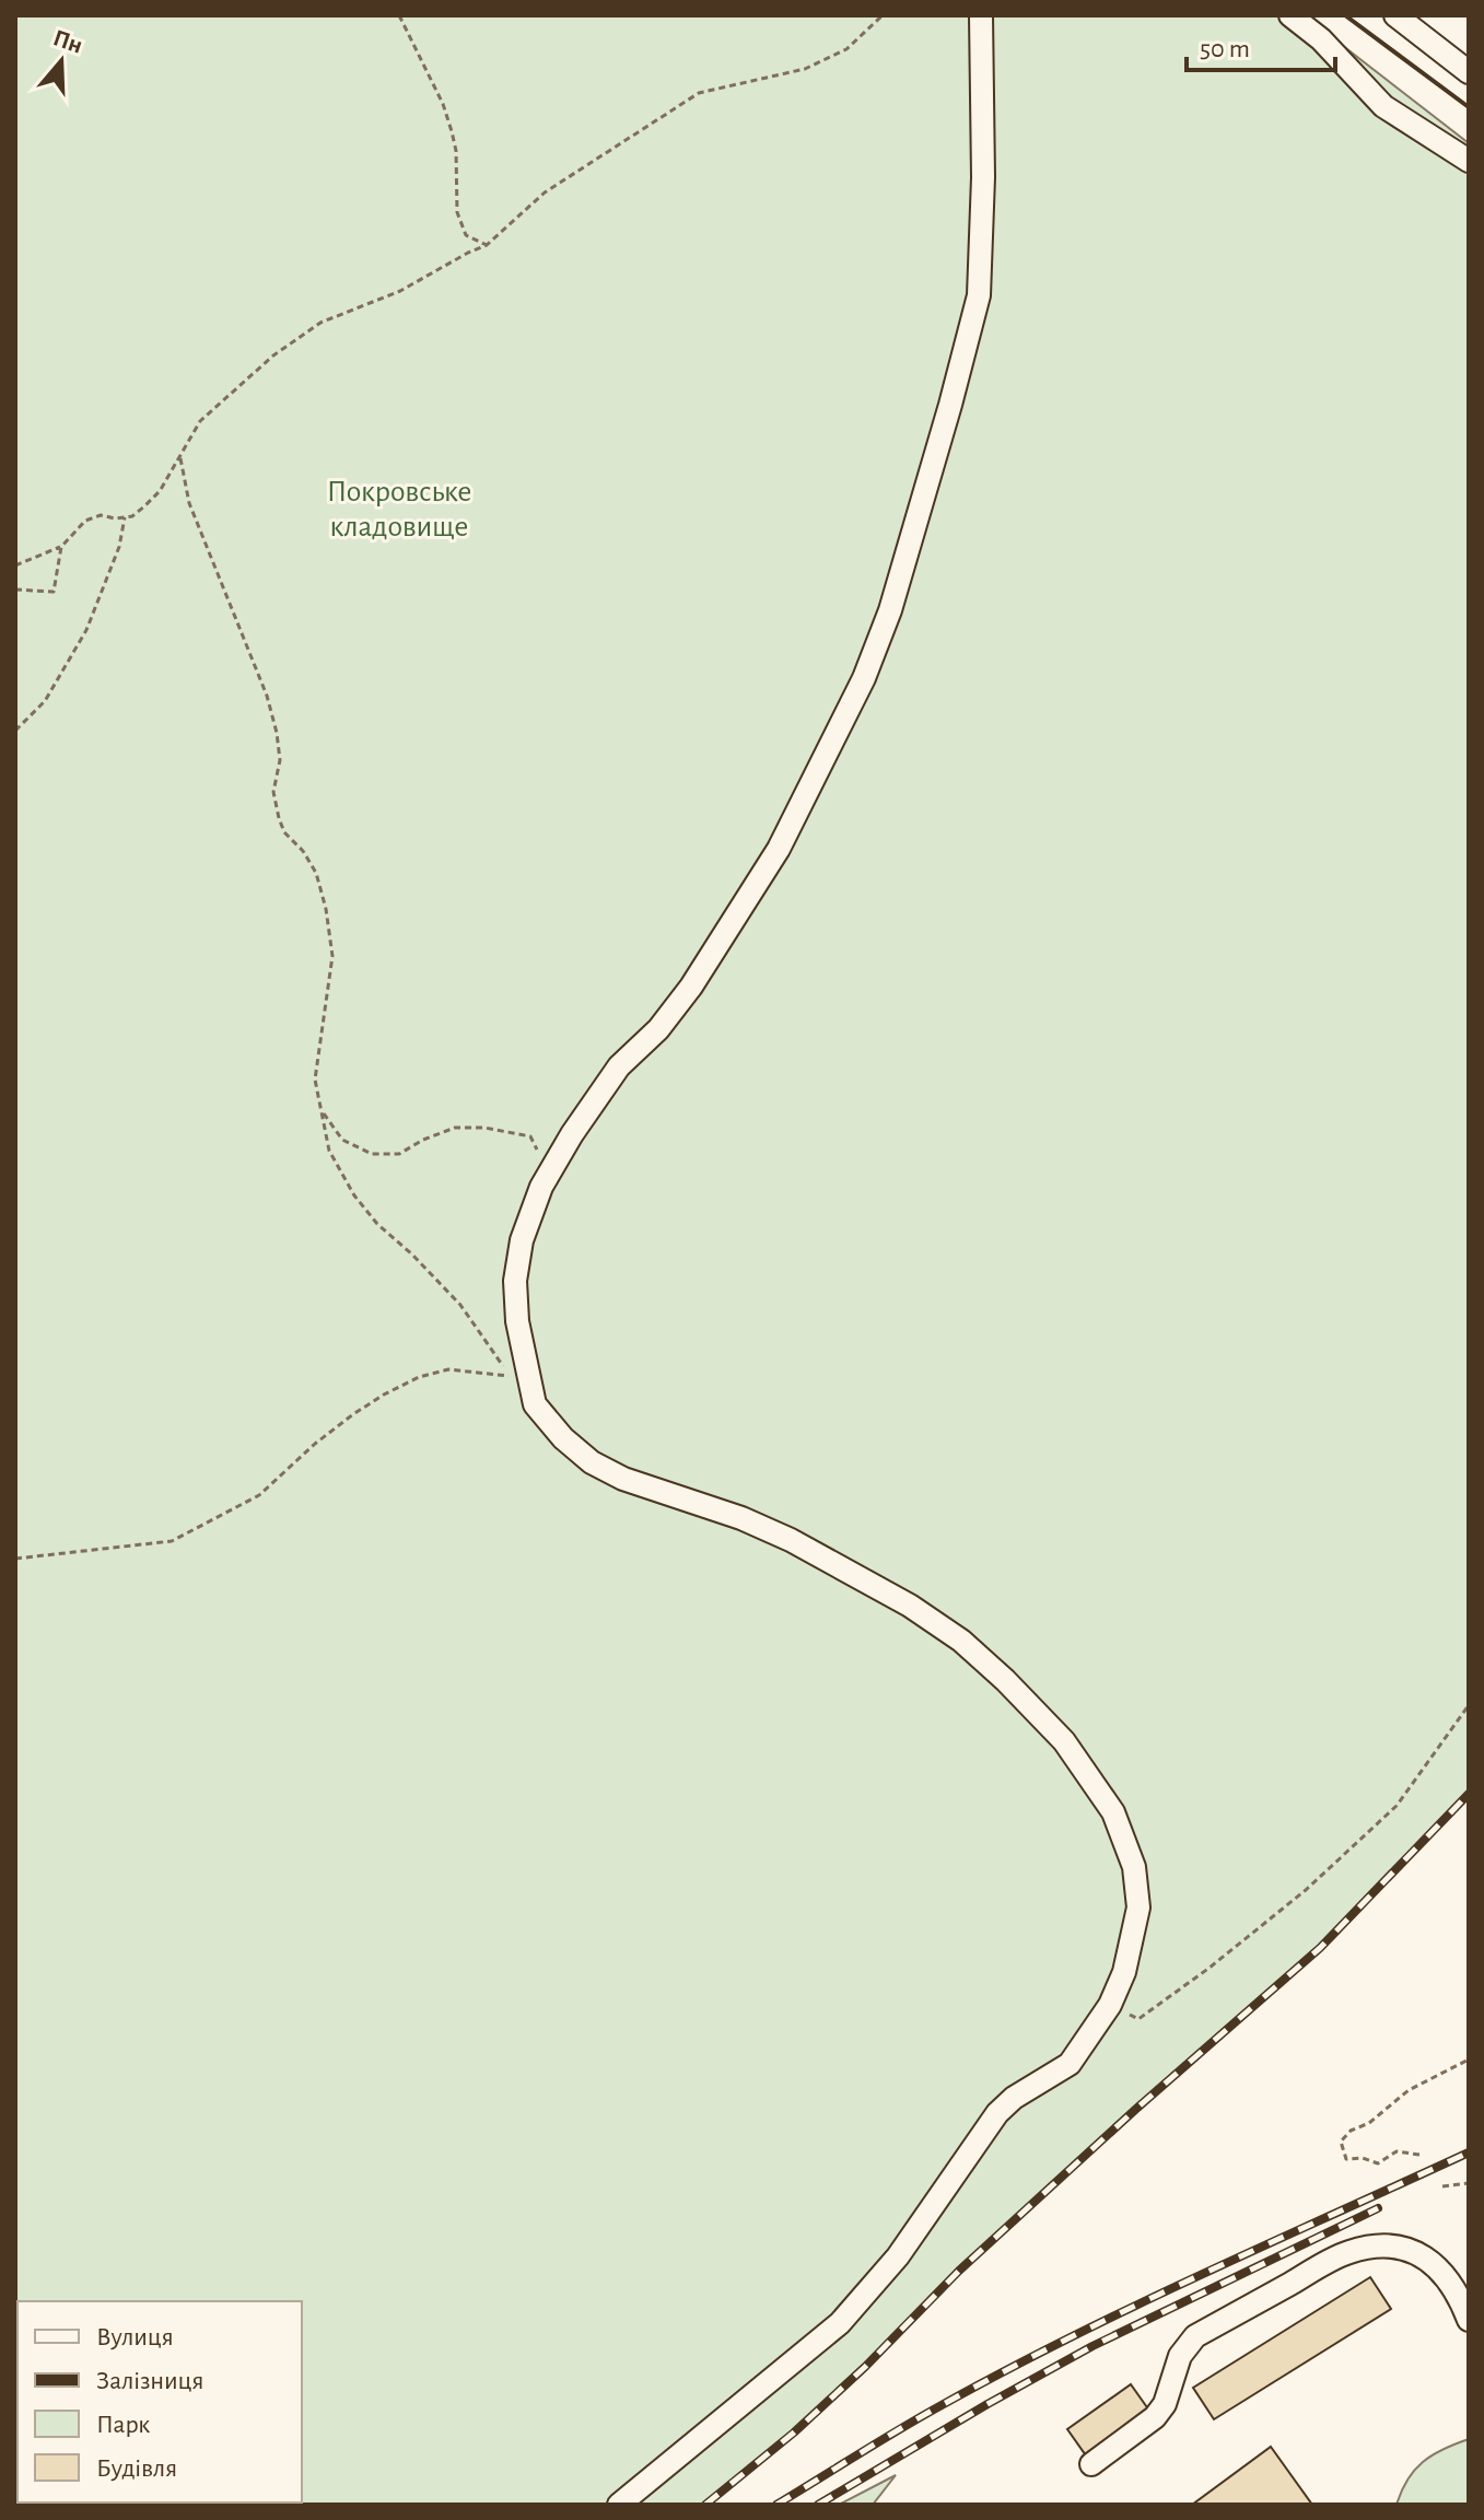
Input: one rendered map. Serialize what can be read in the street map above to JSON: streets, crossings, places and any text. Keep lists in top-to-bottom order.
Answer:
{
  "parks": ["Покровське кладовище"],
  "legend": [
    "Вулиця",
    "Залізниця",
    "Парк",
    "Будівля"
  ],
  "scale_bar": "50 m",
  "north": "top"
}
